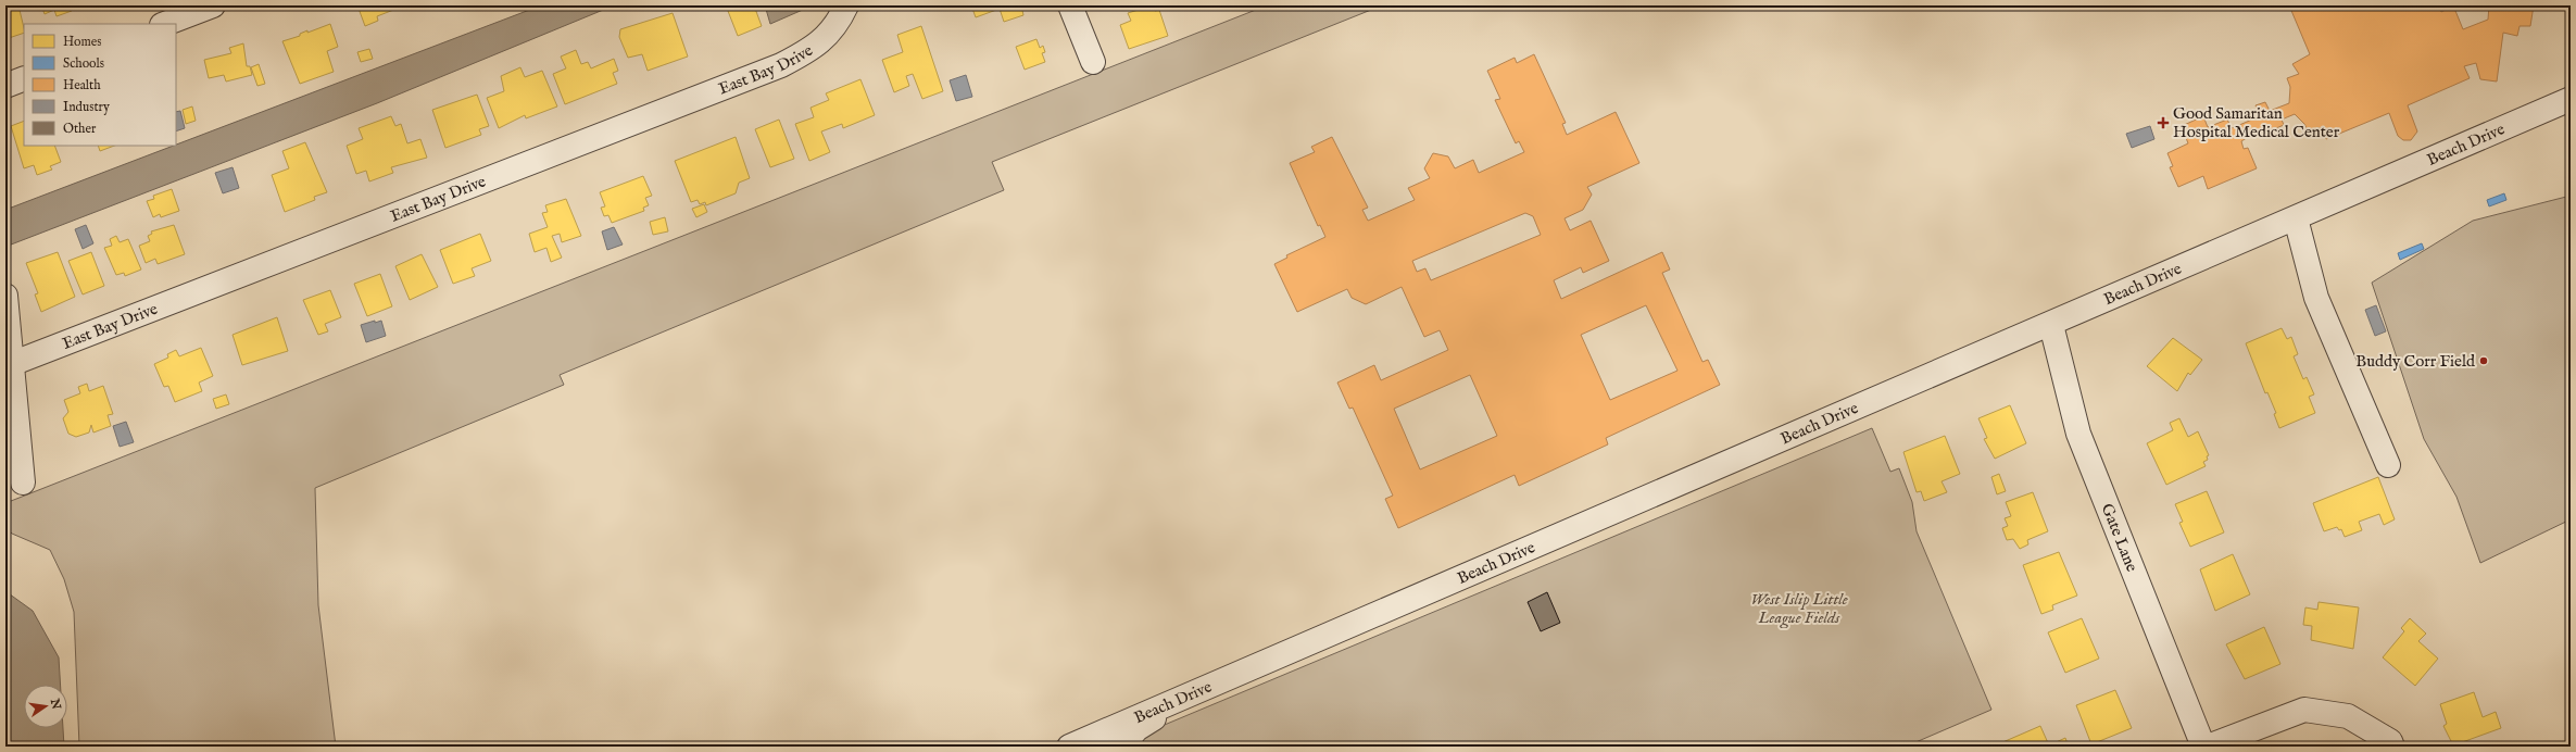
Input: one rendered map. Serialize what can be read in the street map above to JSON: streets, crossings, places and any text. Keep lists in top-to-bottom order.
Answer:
{
  "streets": {
    "street": ["East Bay Drive", "Beach Drive", "Gate Lane"]
  },
  "crossings": [
    ["Beach Drive", "Gate Lane"]
  ],
  "parks": ["West Islip Little League Fields"],
  "places": {
    "health": ["Good Samaritan Hospital Medical Center"],
    "other": ["Buddy Corr Field"]
  },
  "legend": [
    "Homes",
    "Schools",
    "Health",
    "Industry",
    "Other"
  ],
  "north": "right"
}
